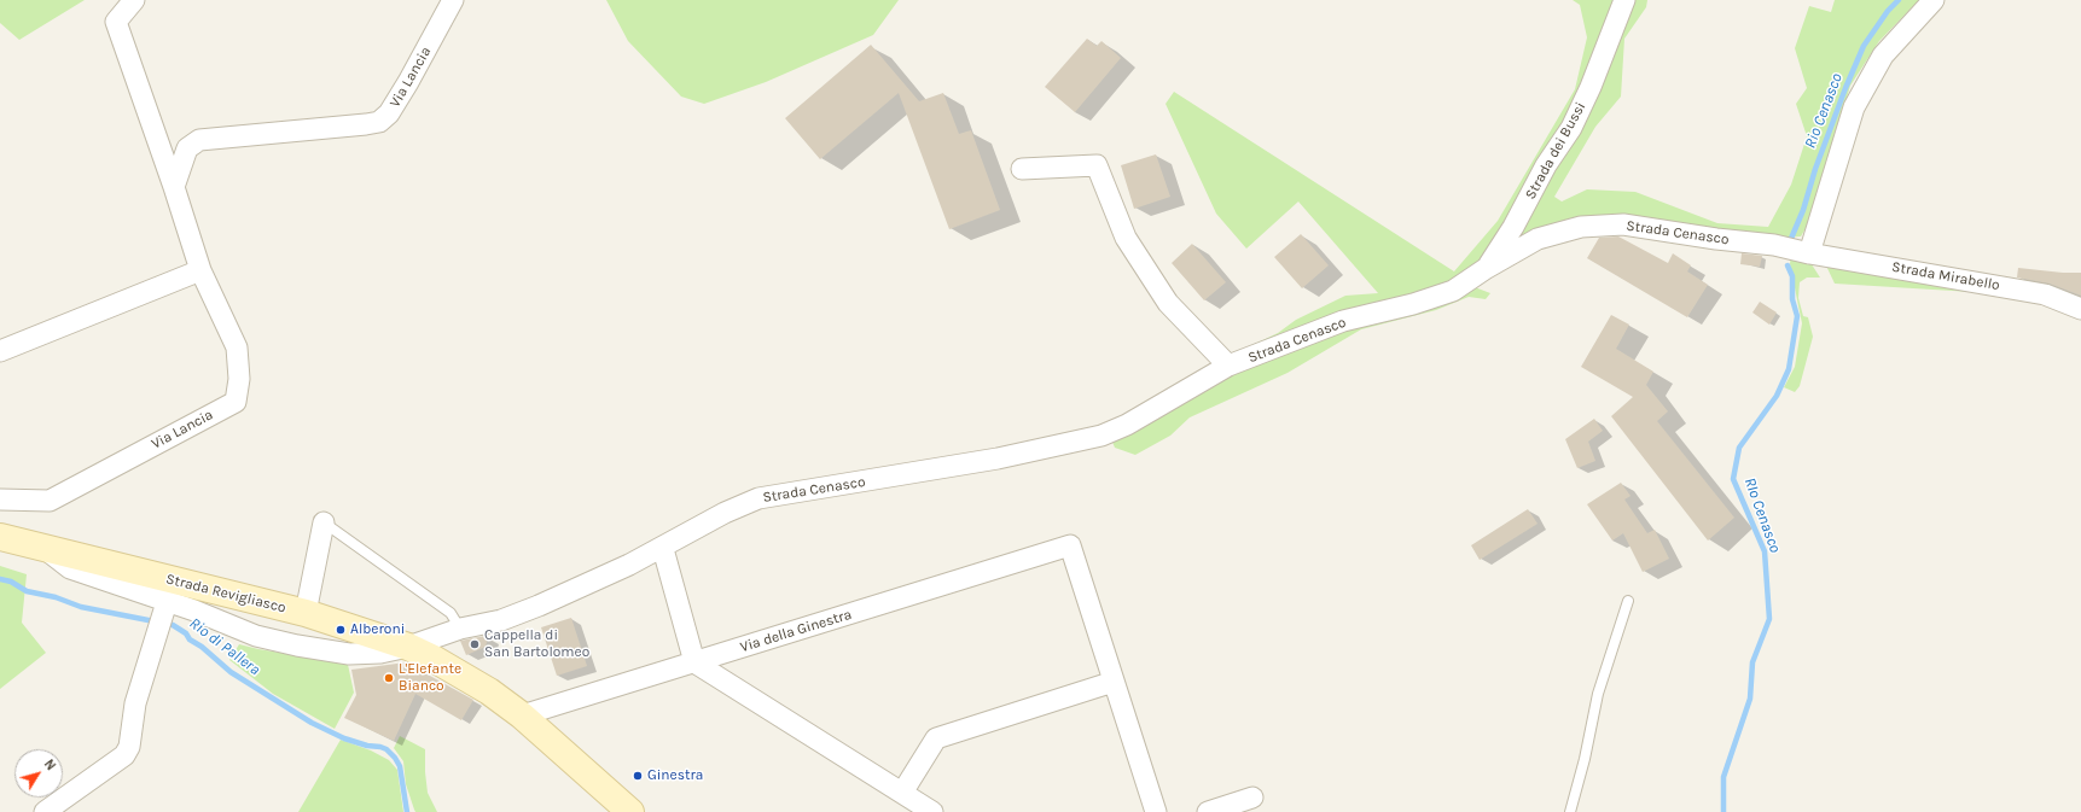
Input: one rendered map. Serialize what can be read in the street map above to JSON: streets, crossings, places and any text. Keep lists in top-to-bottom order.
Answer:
{
  "streets": {
    "street": [
      "Via Lancia",
      "Strada dei Bussi",
      "Strada Cenasco",
      "Strada Mirabello",
      "Strada Revigliasco",
      "Via della Ginestra"
    ]
  },
  "crossings": [
    ["Strada dei Bussi", "Strada Cenasco"],
    ["Strada Cenasco", "Strada Mirabello"],
    ["Strada Cenasco", "Strada Revigliasco"],
    ["Strada Revigliasco", "Via della Ginestra"]
  ],
  "water": ["Rio Cenasco", "RIo Cenasco", "Rio di Pallera"],
  "places": [
    "Alberoni",
    "Cappella di San Bartolomeo",
    "L'Elefante Bianco",
    "Ginestra"
  ],
  "north": "top right"
}
